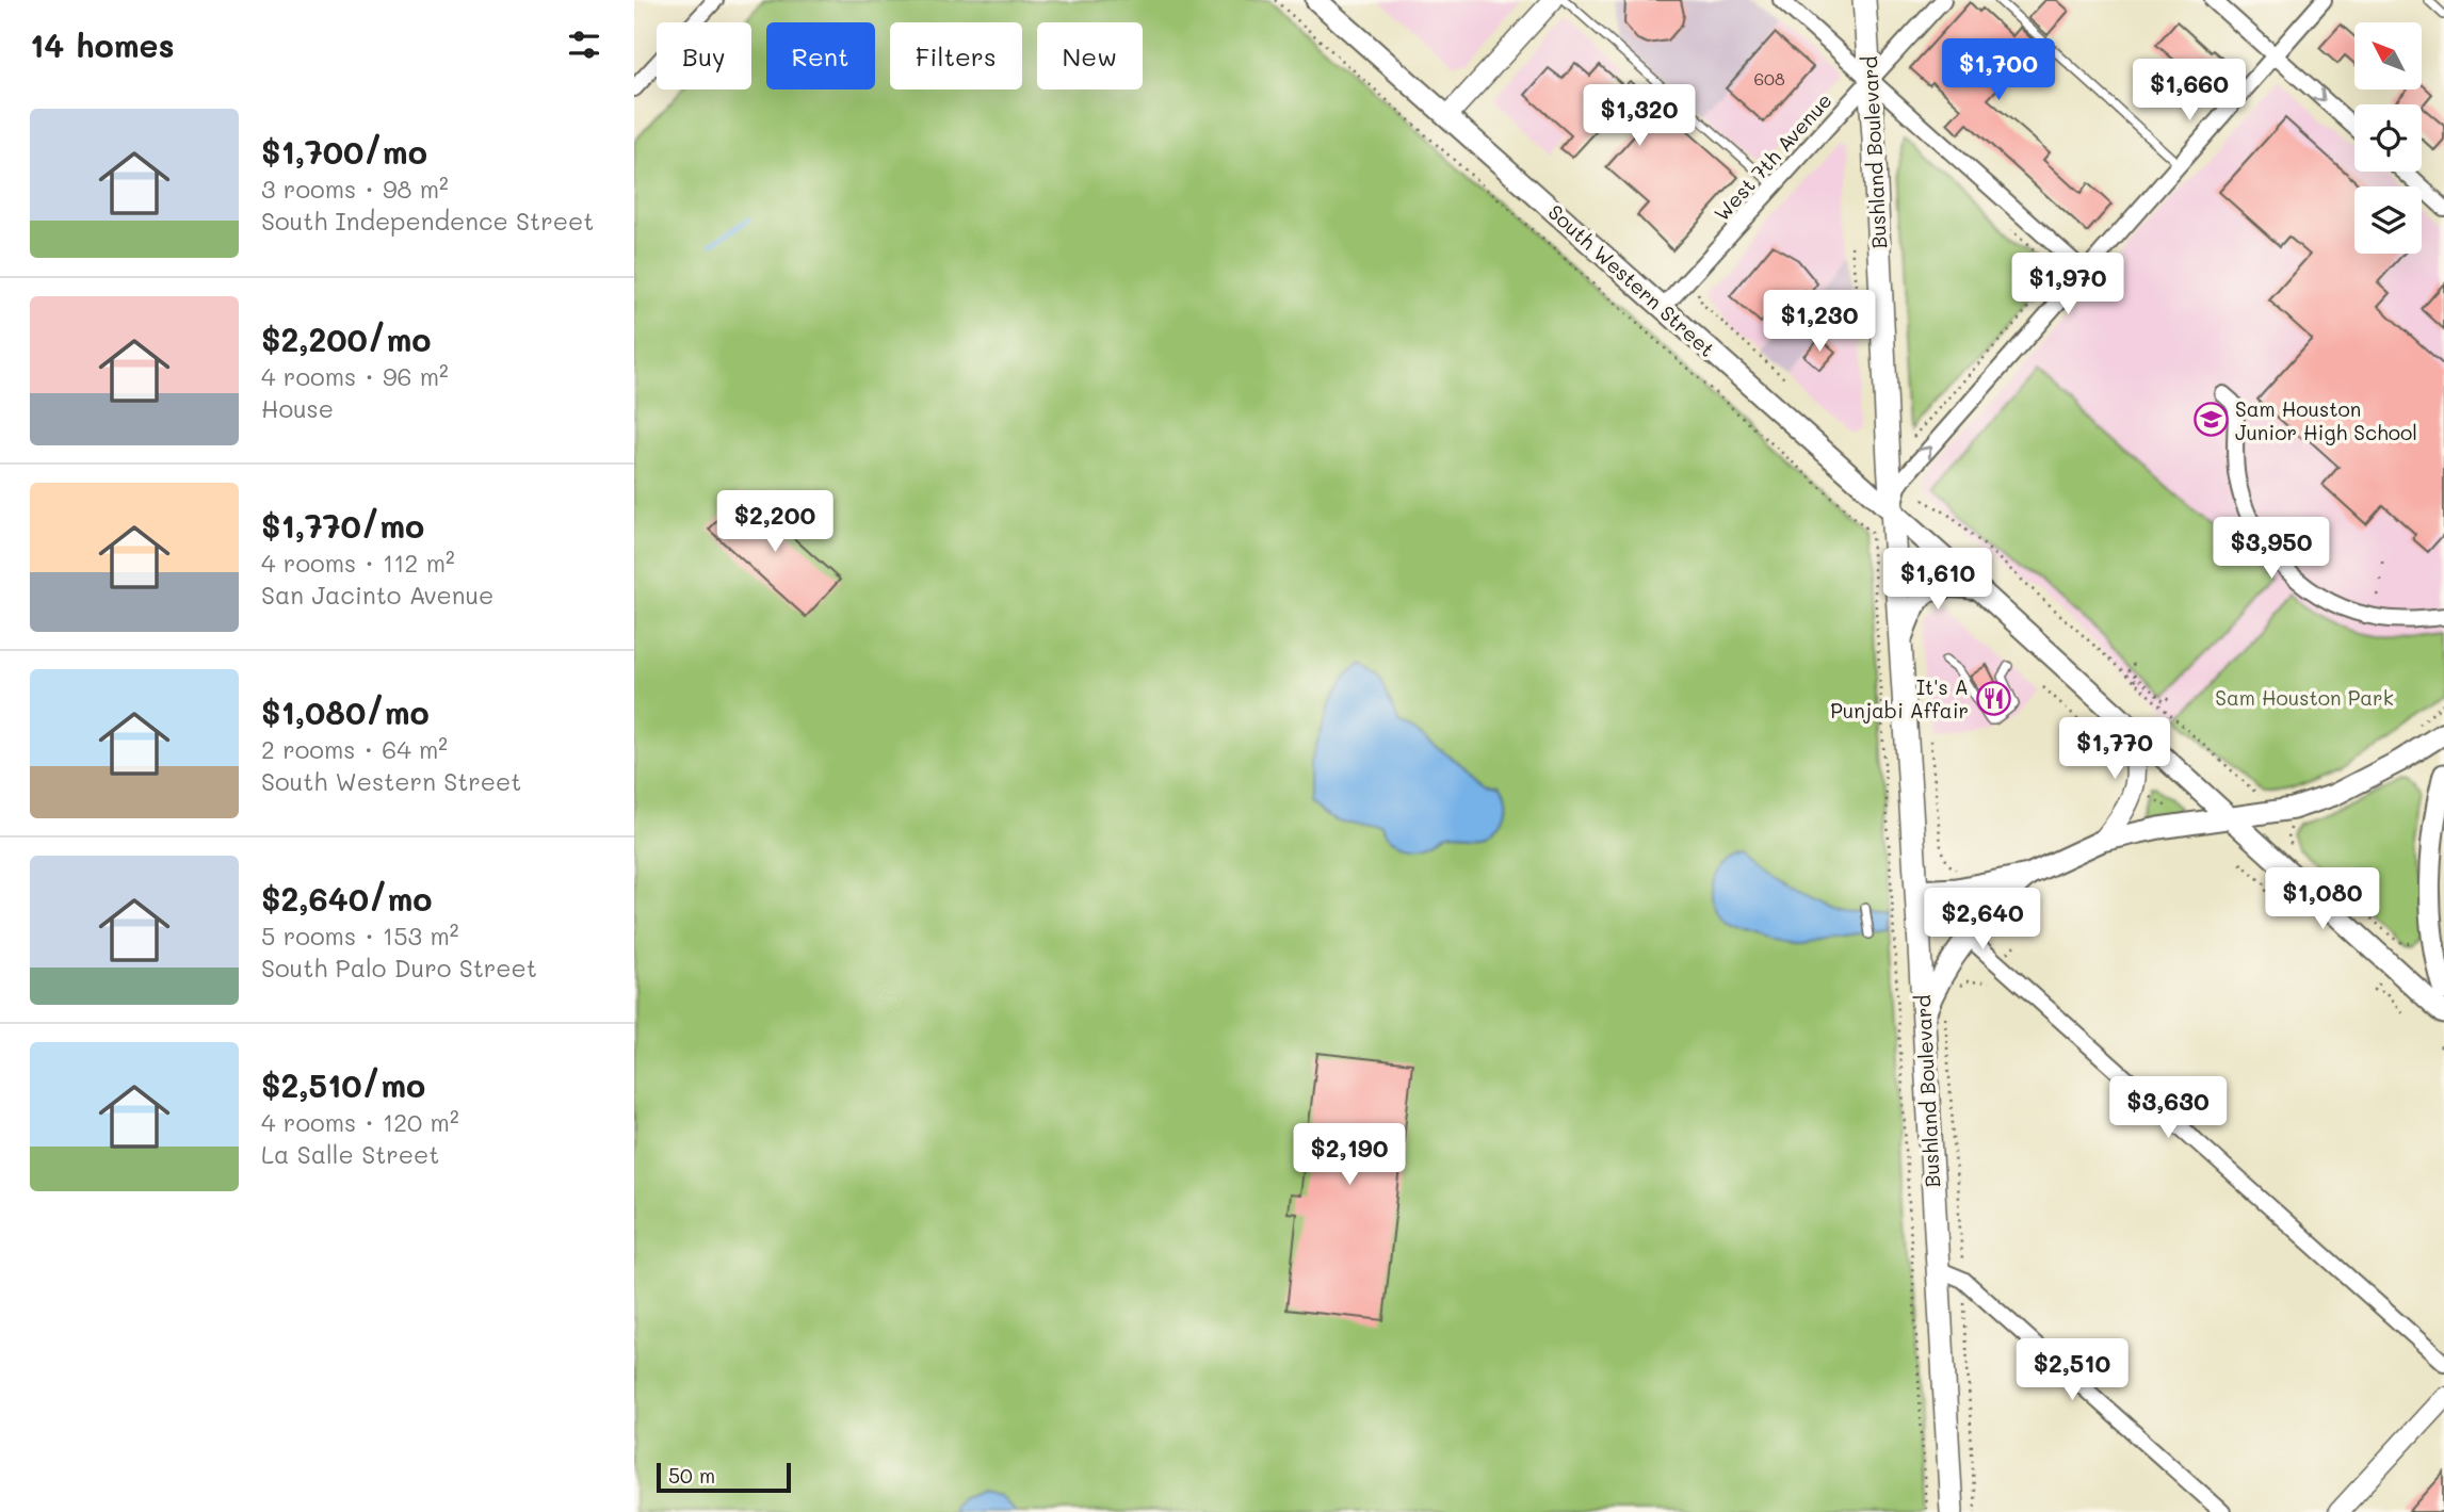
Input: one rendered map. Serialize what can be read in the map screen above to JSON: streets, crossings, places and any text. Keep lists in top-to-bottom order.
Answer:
{
  "streets": {
    "main road": ["Bushland Boulevard", "South Western Street"],
    "street": ["West 7th Avenue"]
  },
  "crossings": [
    ["Bushland Boulevard", "West 7th Avenue"],
    ["Bushland Boulevard", "South Western Street"],
    ["West 7th Avenue", "South Western Street"]
  ],
  "parks": ["Sam Houston Park"],
  "places": {
    "school or university": ["Sam Houston Junior High School"],
    "restaurant": ["It's A Punjabi Affair"]
  },
  "house_numbers": ["608"],
  "scale_bar": "50 m",
  "north": "top left",
  "page": {
    "heading": "14 homes",
    "chip": [
      "Buy",
      "Rent",
      "Filters",
      "New"
    ],
    "price": [
      "$1,700",
      "$1,660",
      "$1,320",
      "$1,970",
      "$1,230",
      "$2,200",
      "$3,950",
      "$1,610",
      "$1,770",
      "$1,080",
      "$2,640",
      "$3,630",
      "$2,190",
      "$2,510"
    ],
    "list": [
      {
        "name": "$1,700/mo",
        "note": "3 rooms · 98 m² · South Independence Street"
      },
      {
        "name": "$2,200/mo",
        "note": "4 rooms · 96 m² · House"
      },
      {
        "name": "$1,770/mo",
        "note": "4 rooms · 112 m² · San Jacinto Avenue"
      },
      {
        "name": "$1,080/mo",
        "note": "2 rooms · 64 m² · South Western Street"
      },
      {
        "name": "$2,640/mo",
        "note": "5 rooms · 153 m² · South Palo Duro Street"
      },
      {
        "name": "$2,510/mo",
        "note": "4 rooms · 120 m² · La Salle Street"
      }
    ],
    "scale": "50 m"
  }
}
